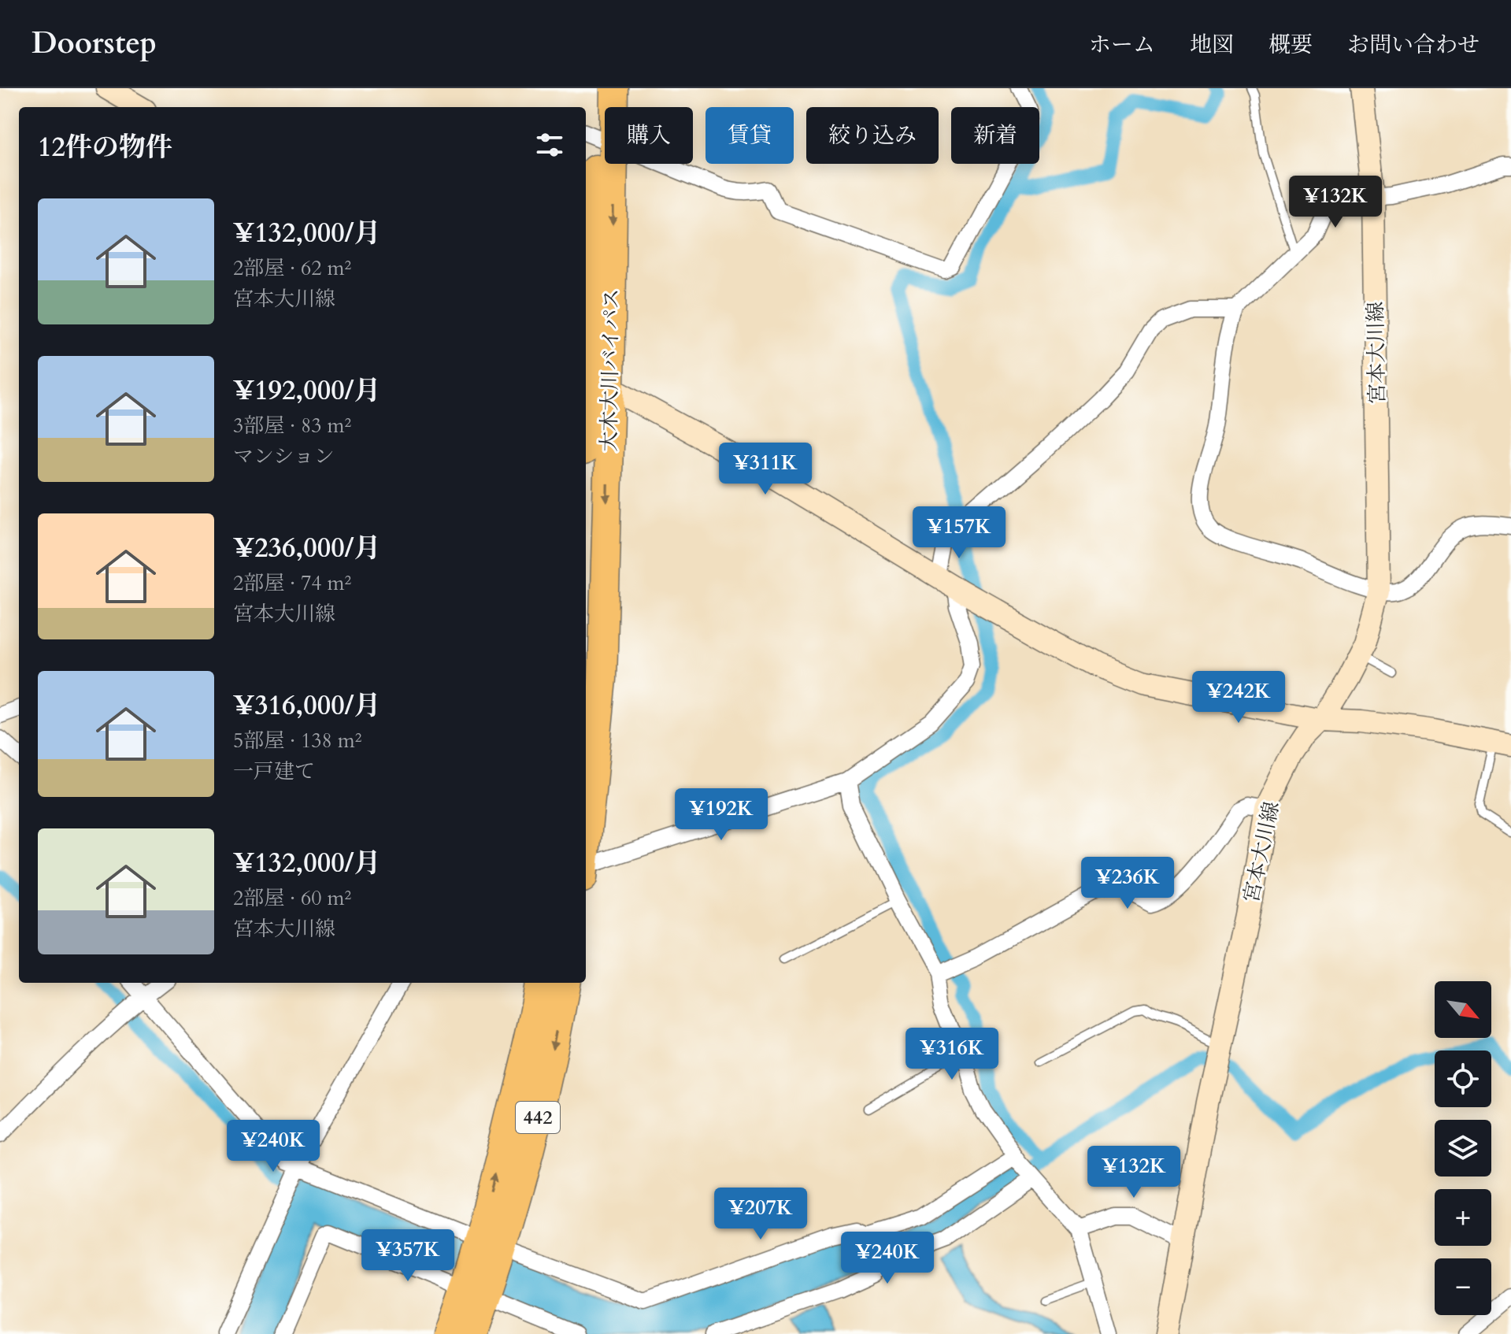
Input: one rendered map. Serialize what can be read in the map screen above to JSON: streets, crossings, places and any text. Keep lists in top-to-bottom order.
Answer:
{
  "streets": {
    "highway": ["大木大川バイパス", "442"],
    "main road": ["宮本大川線"]
  },
  "one_way": ["大木大川バイパス"],
  "north": "bottom right",
  "page": {
    "header": "Doorstep",
    "nav": [
      "ホーム",
      "地図",
      "概要",
      "お問い合わせ"
    ],
    "chip": [
      "購入",
      "賃貸",
      "絞り込み",
      "新着"
    ],
    "heading": "12件の物件",
    "price": [
      "¥132K",
      "¥311K",
      "¥157K",
      "¥242K",
      "¥192K",
      "¥236K",
      "¥316K",
      "¥240K",
      "¥132K",
      "¥207K",
      "¥357K",
      "¥240K"
    ],
    "list": [
      {
        "name": "¥132,000/月",
        "note": "2部屋 · 62 m² · 宮本大川線"
      },
      {
        "name": "¥192,000/月",
        "note": "3部屋 · 83 m² · マンション"
      },
      {
        "name": "¥236,000/月",
        "note": "2部屋 · 74 m² · 宮本大川線"
      },
      {
        "name": "¥316,000/月",
        "note": "5部屋 · 138 m² · 一戸建て"
      },
      {
        "name": "¥132,000/月",
        "note": "2部屋 · 60 m² · 宮本大川線"
      }
    ],
    "map_buttons": ["+", "−"]
  }
}
